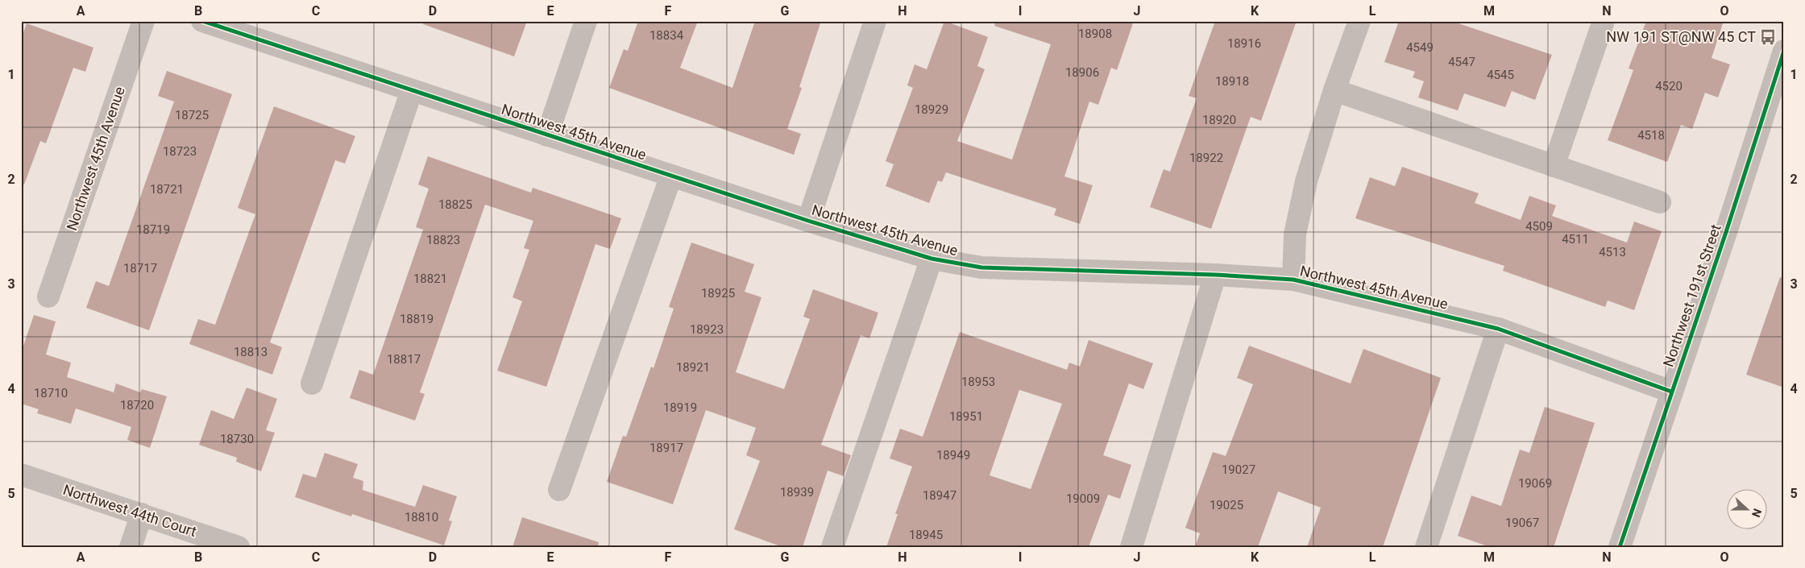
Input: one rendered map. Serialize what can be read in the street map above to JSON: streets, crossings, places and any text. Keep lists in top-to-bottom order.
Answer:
{
  "streets": {
    "street": ["Northwest 45th Avenue", "Northwest 191st Street", "Northwest 44th Court"]
  },
  "crossings": [
    ["Northwest 45th Avenue", "Northwest 191st Street"]
  ],
  "places": {
    "bus stop": ["NW 191 ST@NW 45 CT"]
  },
  "house_numbers": [
    "18908",
    "18834",
    "18916",
    "4549",
    "4547",
    "18906",
    "4545",
    "18918",
    "4520",
    "18929",
    "18725",
    "18920",
    "4518",
    "18723",
    "18922",
    "18721",
    "18825",
    "4509",
    "18719",
    "4511",
    "18823",
    "4513",
    "18717",
    "18821",
    "18925",
    "18819",
    "18923",
    "18813",
    "18817",
    "18921",
    "18953",
    "18710",
    "18720",
    "18919",
    "18951",
    "18730",
    "18917",
    "18949",
    "19027",
    "19069",
    "18939",
    "18947",
    "19009",
    "19025",
    "18810",
    "19067",
    "18945"
  ],
  "north": "right",
  "grid": {
    "columns": [
      "A",
      "B",
      "C",
      "D",
      "E",
      "F",
      "G",
      "H",
      "I",
      "J",
      "K",
      "L",
      "M",
      "N",
      "O"
    ],
    "rows": [
      "1",
      "2",
      "3",
      "4",
      "5"
    ]
  }
}
